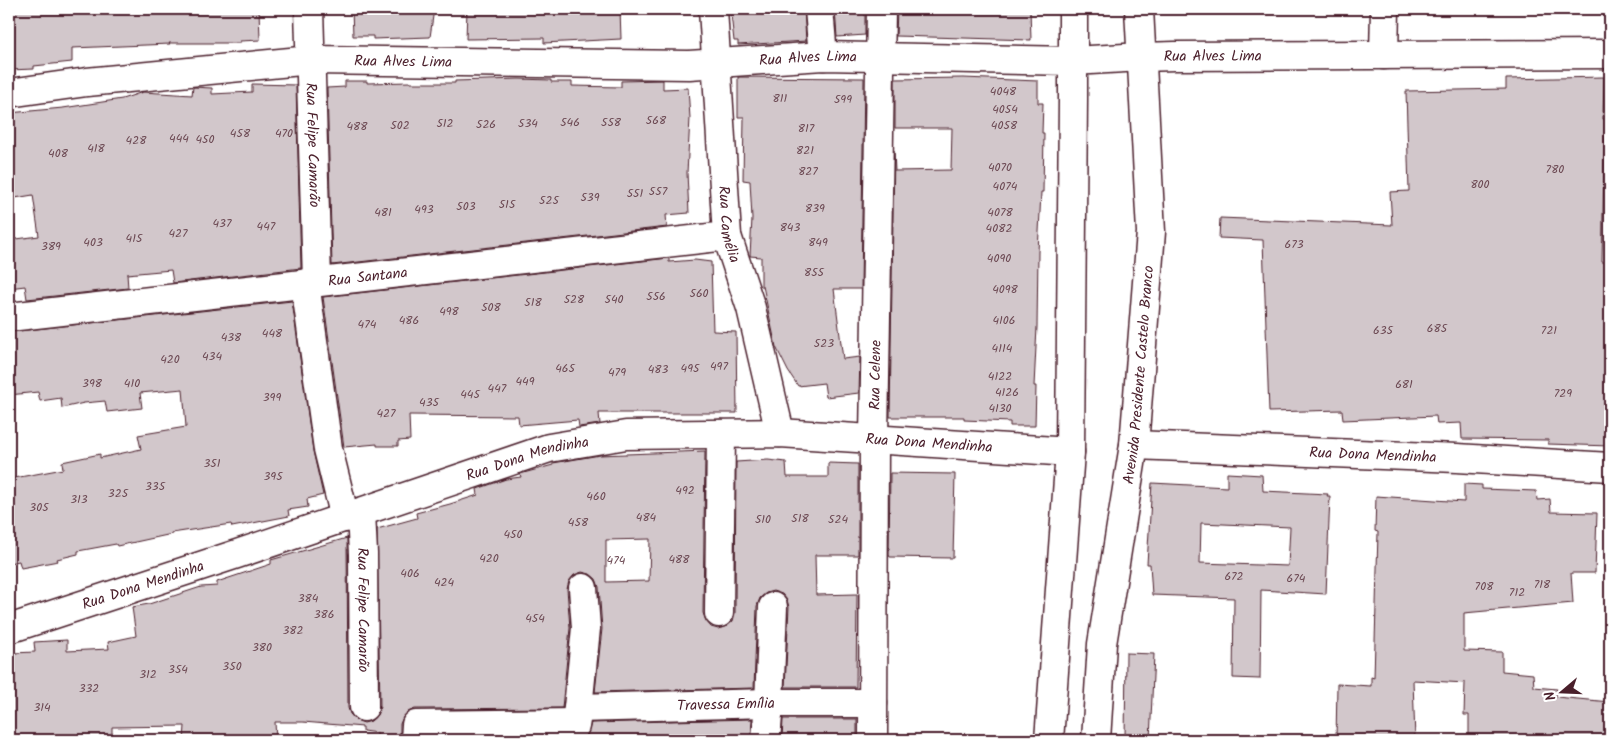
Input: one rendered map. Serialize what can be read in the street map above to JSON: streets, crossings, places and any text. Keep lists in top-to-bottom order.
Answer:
{
  "streets": {
    "street": [
      "Rua Alves Lima",
      "Rua Felipe Camarão",
      "Rua Camélia",
      "Rua Santana",
      "Rua Celene",
      "Avenida Presidente Castelo Branco",
      "Rua Dona Mendinha",
      "Travessa Emília"
    ]
  },
  "crossings": [
    ["Rua Alves Lima", "Rua Felipe Camarão"],
    ["Rua Alves Lima", "Rua Camélia"],
    ["Rua Alves Lima", "Rua Celene"],
    ["Rua Alves Lima", "Avenida Presidente Castelo Branco"],
    ["Rua Felipe Camarão", "Rua Santana"],
    ["Rua Felipe Camarão", "Rua Dona Mendinha"],
    ["Rua Camélia", "Rua Santana"],
    ["Rua Camélia", "Rua Dona Mendinha"],
    ["Rua Celene", "Rua Dona Mendinha"],
    ["Rua Celene", "Travessa Emília"],
    ["Avenida Presidente Castelo Branco", "Rua Dona Mendinha"]
  ],
  "house_numbers": [
    "4048",
    "811",
    "599",
    "4054",
    "568",
    "546",
    "558",
    "512",
    "534",
    "526",
    "502",
    "4058",
    "488",
    "817",
    "458",
    "470",
    "444",
    "450",
    "428",
    "418",
    "821",
    "408",
    "4070",
    "780",
    "827",
    "800",
    "4074",
    "557",
    "551",
    "539",
    "525",
    "515",
    "503",
    "839",
    "493",
    "481",
    "4078",
    "437",
    "447",
    "843",
    "4082",
    "427",
    "415",
    "403",
    "849",
    "673",
    "389",
    "4090",
    "855",
    "4098",
    "560",
    "556",
    "528",
    "540",
    "518",
    "508",
    "498",
    "486",
    "4106",
    "474",
    "685",
    "635",
    "721",
    "448",
    "438",
    "523",
    "4114",
    "434",
    "420",
    "497",
    "465",
    "495",
    "483",
    "479",
    "4122",
    "449",
    "398",
    "410",
    "681",
    "447",
    "4126",
    "729",
    "445",
    "399",
    "435",
    "4130",
    "427",
    "351",
    "395",
    "335",
    "492",
    "325",
    "460",
    "313",
    "305",
    "484",
    "518",
    "510",
    "524",
    "458",
    "450",
    "420",
    "488",
    "474",
    "406",
    "672",
    "674",
    "424",
    "718",
    "708",
    "712",
    "384",
    "386",
    "454",
    "382",
    "380",
    "350",
    "354",
    "312",
    "332",
    "314"
  ],
  "north": "left"
}
